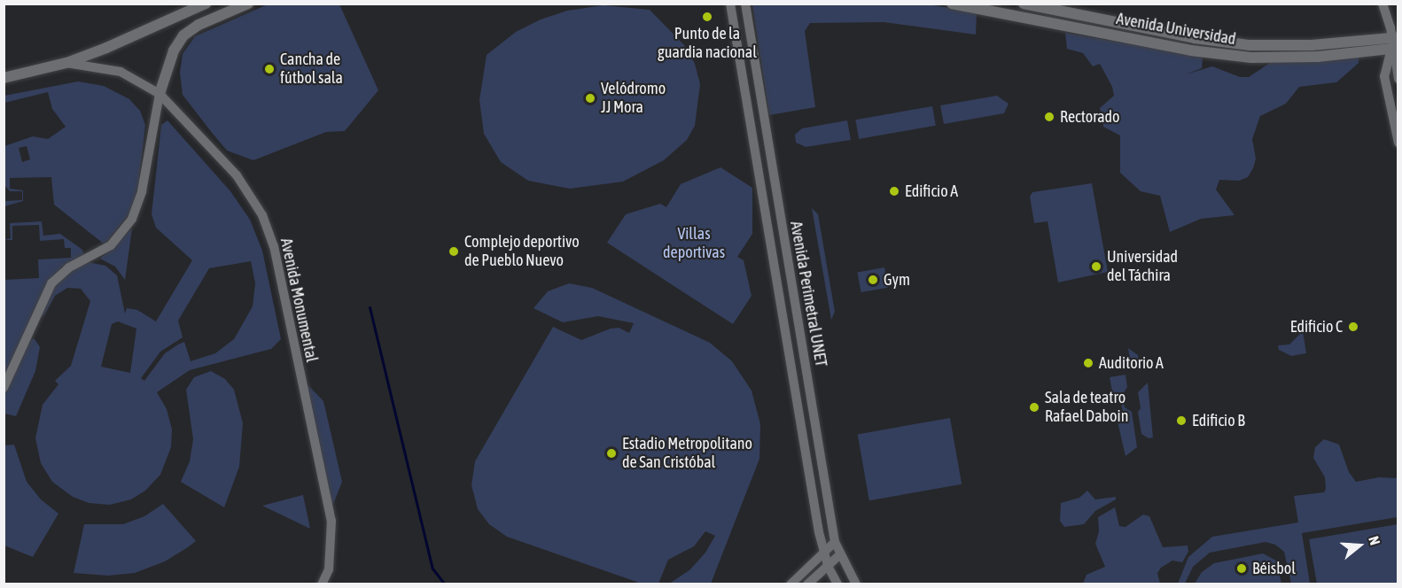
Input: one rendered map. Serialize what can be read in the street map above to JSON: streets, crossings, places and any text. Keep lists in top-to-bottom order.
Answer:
{
  "streets": {
    "street": ["Avenida Universidad", "Avenida Perimetral UNET", "Avenida Monumental"]
  },
  "parks": ["Villas deportivas"],
  "places": [
    "Punto de la guardia nacional",
    "Cancha de fútbol sala",
    "Velódromo JJ Mora",
    "Rectorado",
    "Edificio A",
    "Complejo deportivo de Pueblo Nuevo",
    "Universidad del Táchira",
    "Gym",
    "Edificio C",
    "Auditorio A",
    "Sala de teatro Rafael Daboin",
    "Edificio B",
    "Estadio Metropolitano de San Cristóbal",
    "Béisbol"
  ],
  "north": "right"
}
